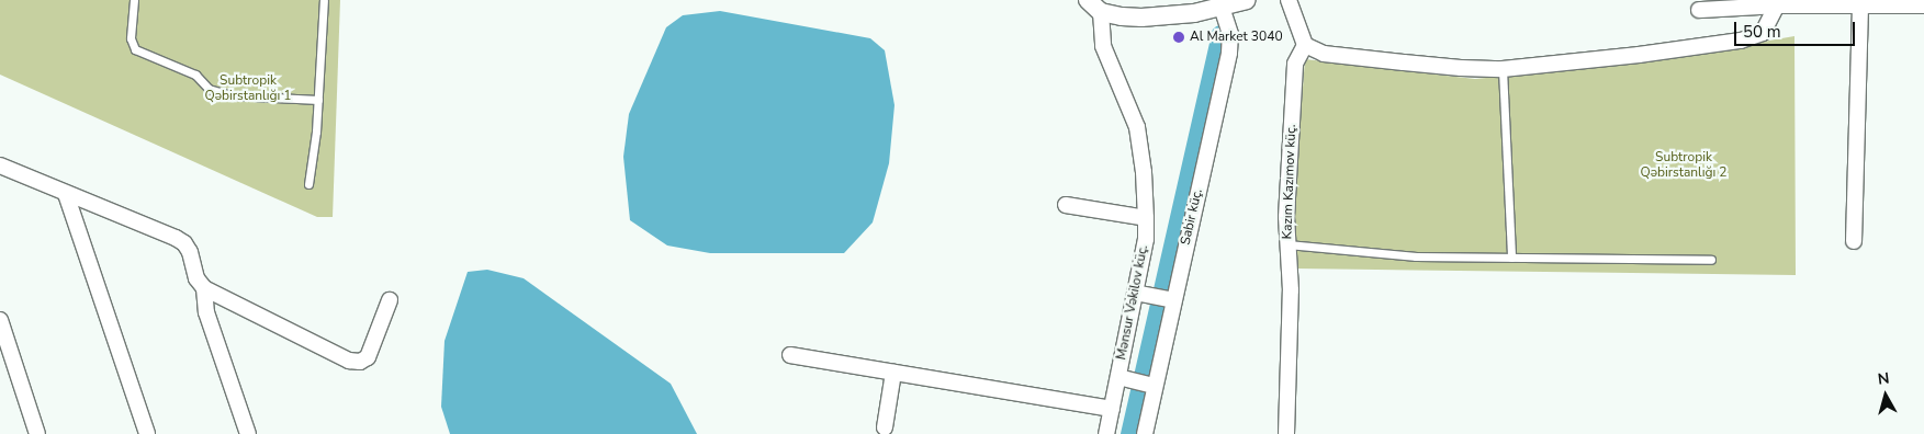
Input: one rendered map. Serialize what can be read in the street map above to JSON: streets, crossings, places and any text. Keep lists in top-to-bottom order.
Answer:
{
  "streets": {
    "street": ["Kazım Kazımov küç.", "Sabir küç.", "Mənsur Vəkilov küç."]
  },
  "parks": ["Subtropik Qəbirstanlığı 1", "Subtropik Qəbirstanlığı 2"],
  "places": ["Al Market 3040"],
  "scale_bar": "50 m",
  "north": "top"
}
